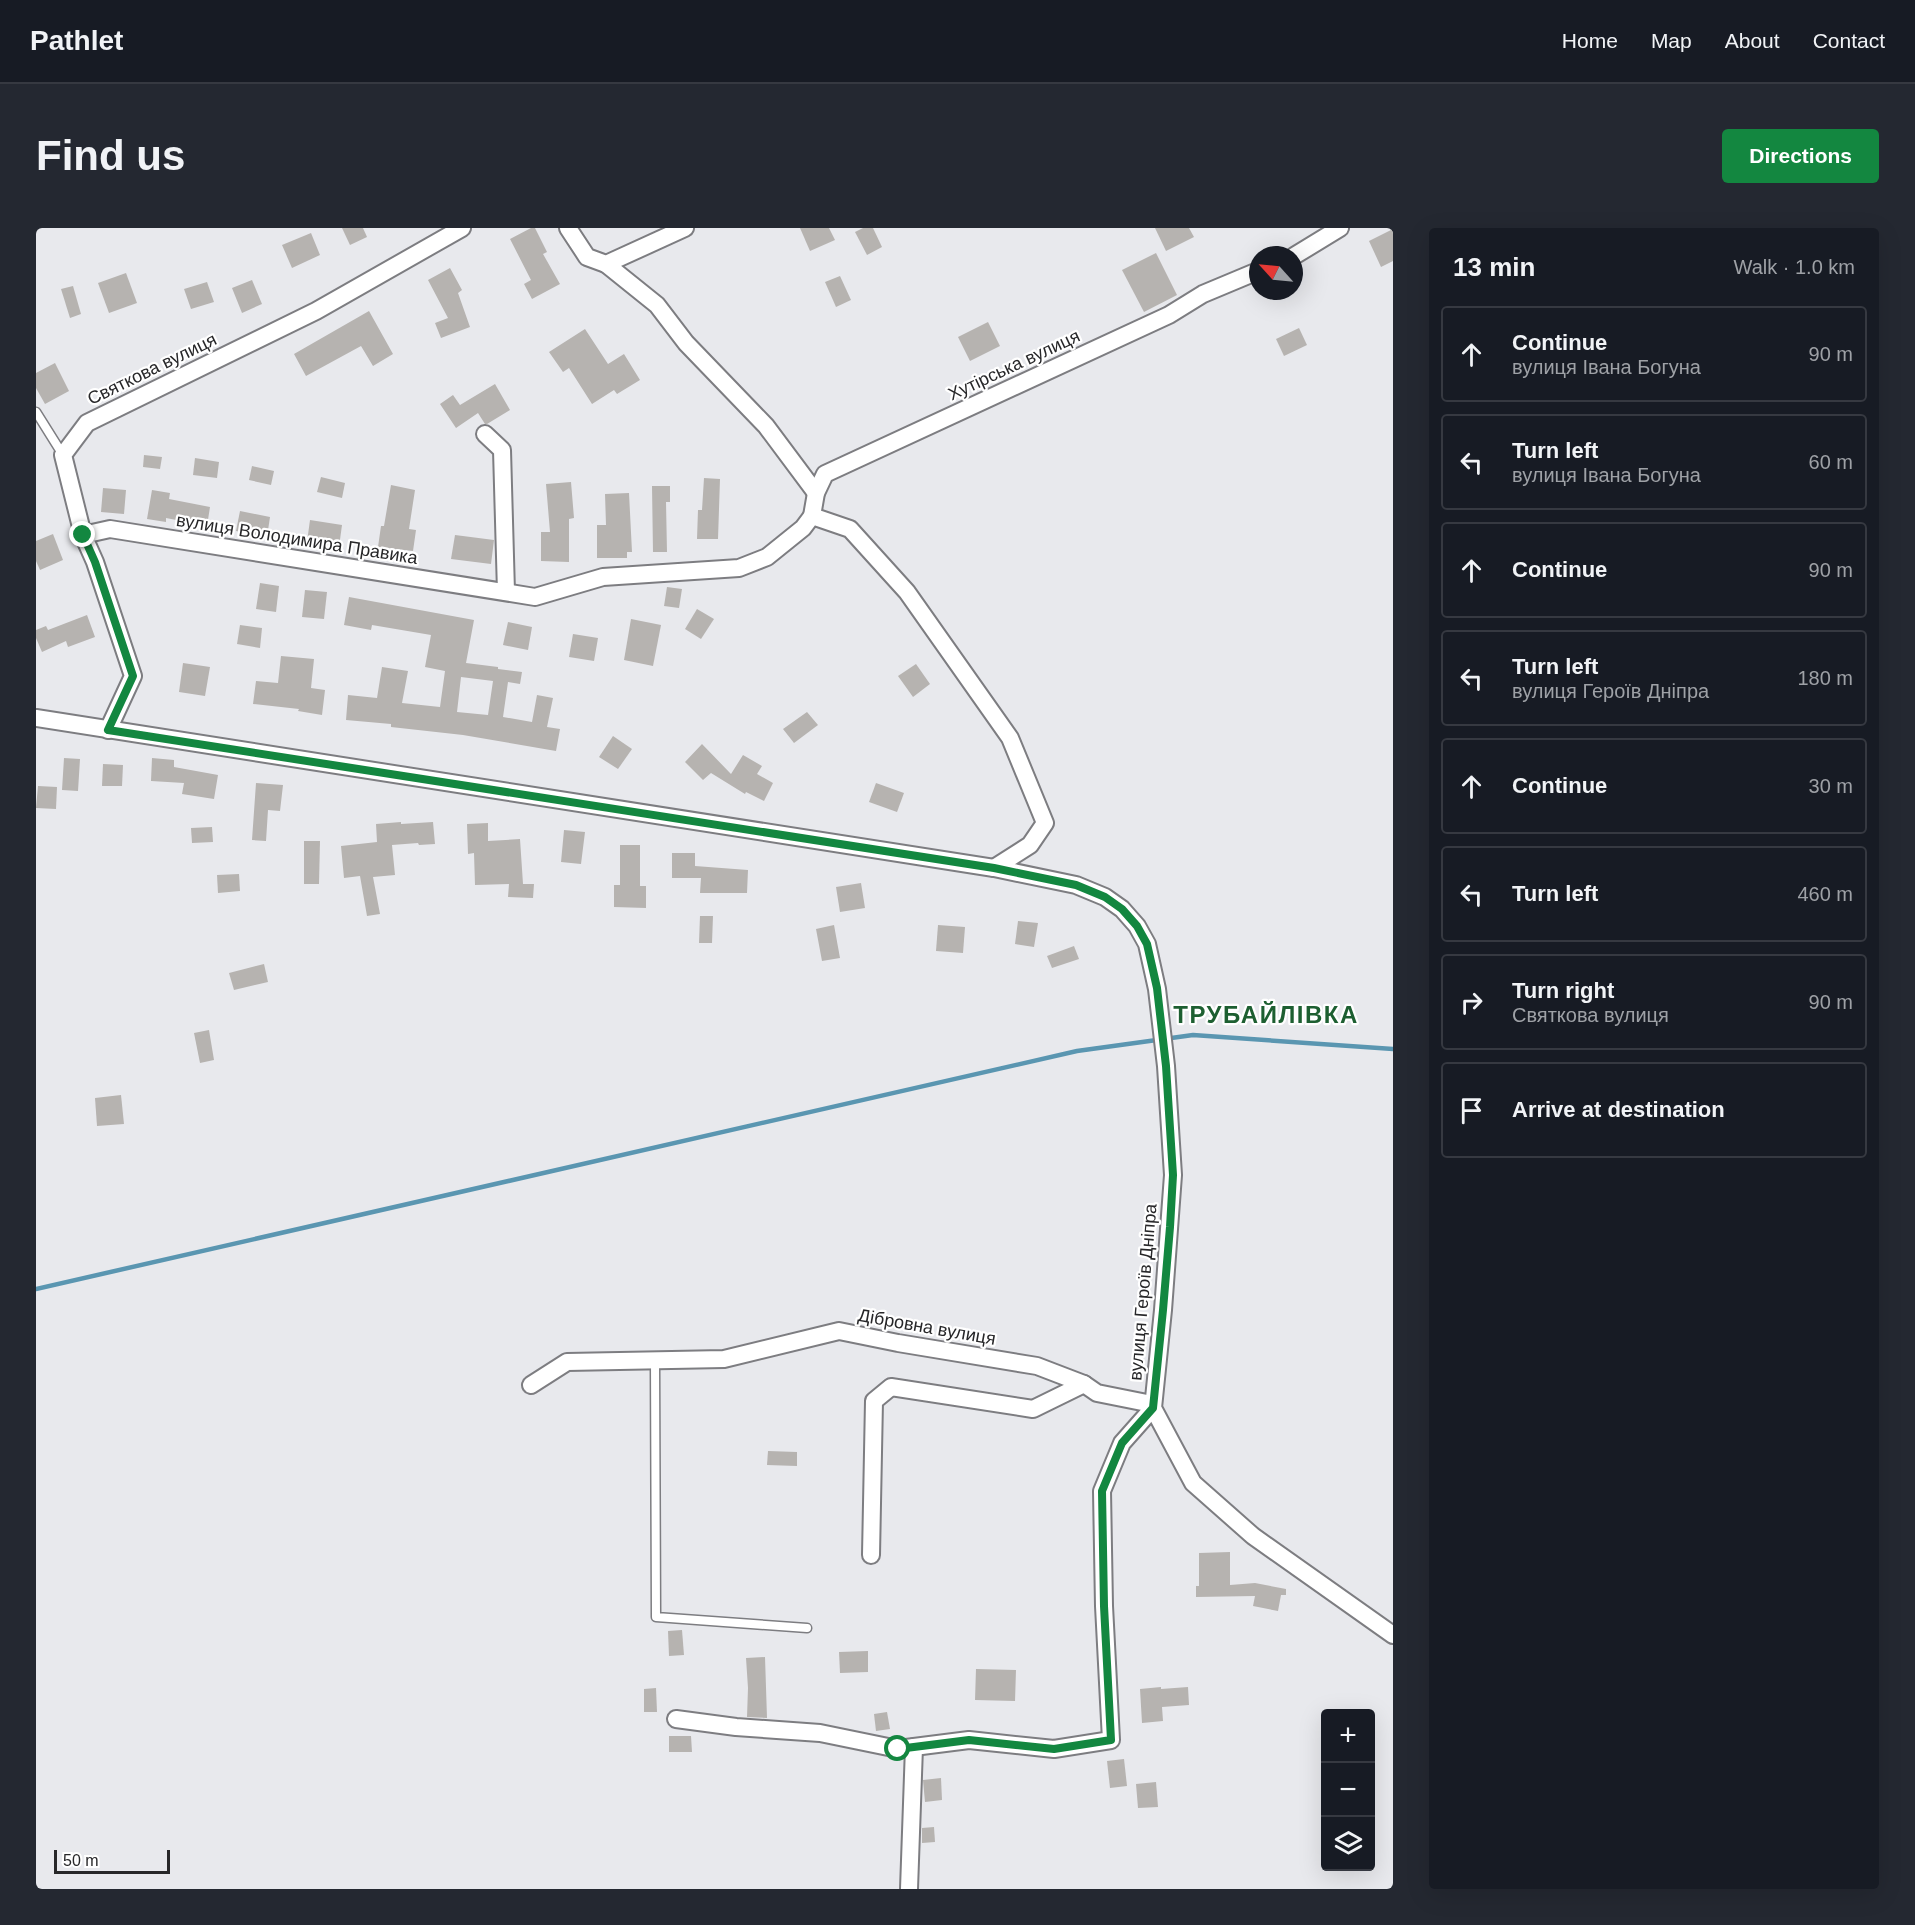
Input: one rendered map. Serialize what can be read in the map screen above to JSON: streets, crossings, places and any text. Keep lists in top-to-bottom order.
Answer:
{
  "streets": {
    "street": [
      "Хутірська вулиця",
      "Святкова вулиця",
      "вулиця Володимира Правика",
      "вулиця Героїв Дніпра",
      "Дібровна вулиця"
    ]
  },
  "crossings": [
    ["Хутірська вулиця", "вулиця Володимира Правика"],
    ["вулиця Героїв Дніпра", "Дібровна вулиця"]
  ],
  "districts": ["ТРУБАЙЛІВКА"],
  "scale_bar": "50 m",
  "north": "top left",
  "page": {
    "header": "Pathlet",
    "nav": [
      "Home",
      "Map",
      "About",
      "Contact"
    ],
    "buttons": "Directions",
    "title": "Find us",
    "heading": ["13 min", "Walk · 1.0 km"],
    "list": [
      ["Continue", "вулиця Івана Богуна", "90 m"],
      ["Turn left", "вулиця Івана Богуна", "60 m"],
      ["Continue", "90 m"],
      ["Turn left", "вулиця Героїв Дніпра", "180 m"],
      ["Continue", "30 m"],
      ["Turn left", "460 m"],
      ["Turn right", "Святкова вулиця", "90 m"],
      "Arrive at destination"
    ],
    "map_buttons": ["+", "−"],
    "scale": "50 m"
  }
}
